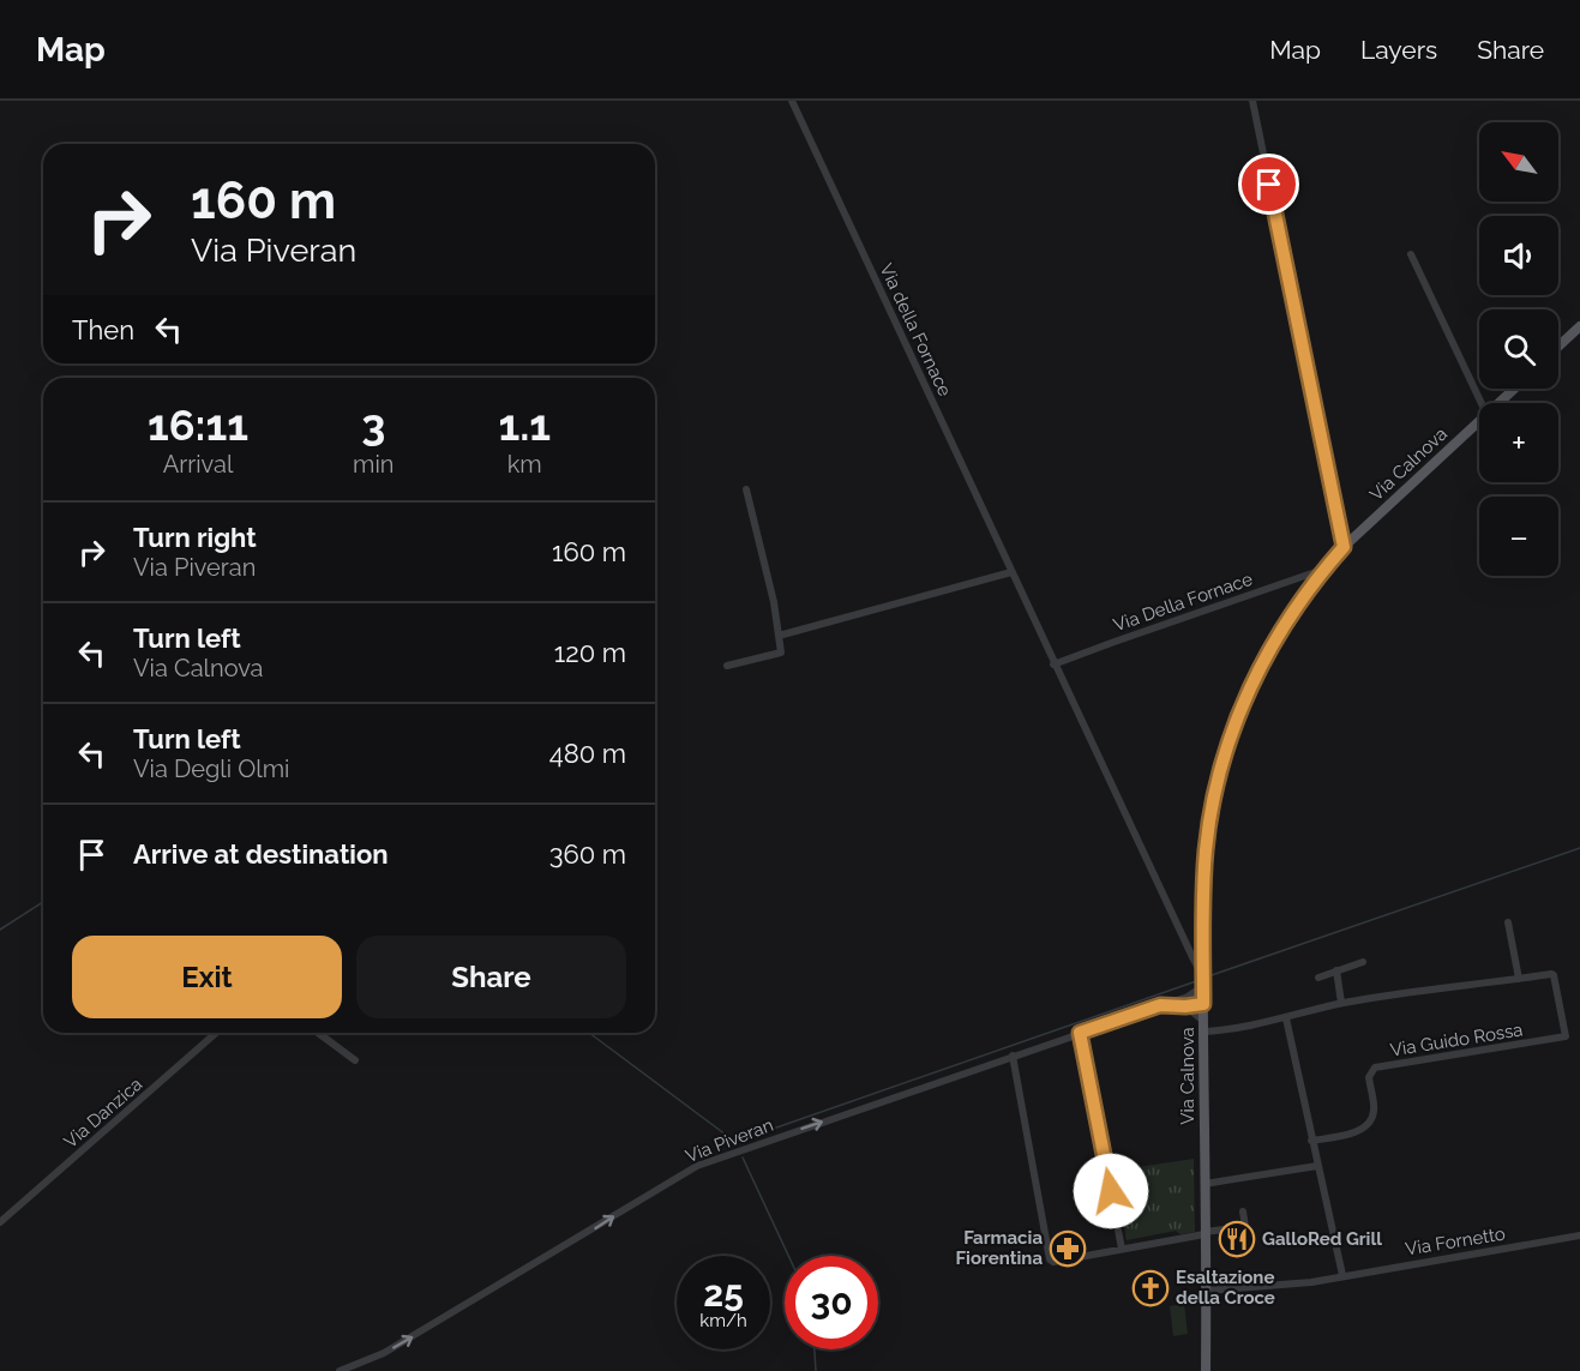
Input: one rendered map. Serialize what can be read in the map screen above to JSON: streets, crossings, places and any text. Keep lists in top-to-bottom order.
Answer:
{
  "streets": {
    "main road": ["Via Calnova"],
    "street": [
      "Via della Fornace",
      "Via Della Fornace",
      "Via Guido Rossa",
      "Via Danzica",
      "Via Piveran",
      "Via Fornetto"
    ]
  },
  "crossings": [
    ["Via della Fornace", "Via Calnova"],
    ["Via della Fornace", "Via Della Fornace"],
    ["Via Calnova", "Via Della Fornace"],
    ["Via Calnova", "Via Guido Rossa"],
    ["Via Calnova", "Via Piveran"],
    ["Via Calnova", "Via Fornetto"]
  ],
  "one_way": ["Via Piveran"],
  "places": {
    "restaurant": ["GalloRed Grill"],
    "pharmacy": ["Farmacia Fiorentina"],
    "church": ["Esaltazione della Croce"]
  },
  "north": "top left",
  "page": {
    "header": "Map",
    "nav": ["Map", "Layers", "Share"],
    "map_buttons": ["+", "−"],
    "turn": ["160 m", "Via Piveran"],
    "then": "Then",
    "eta": [
      "16:11",
      "Arrival",
      "3",
      "min",
      "1.1",
      "km"
    ],
    "list": [
      {
        "name": "Turn right",
        "note": "Via Piveran",
        "value": "160 m"
      },
      {
        "name": "Turn left",
        "note": "Via Calnova",
        "value": "120 m"
      },
      {
        "name": "Turn left",
        "note": "Via Degli Olmi",
        "value": "480 m"
      },
      {
        "name": "Arrive at destination",
        "value": "360 m"
      }
    ],
    "buttons": ["Exit", "Share"],
    "speed": "25 km/h",
    "limit": "30"
  }
}
